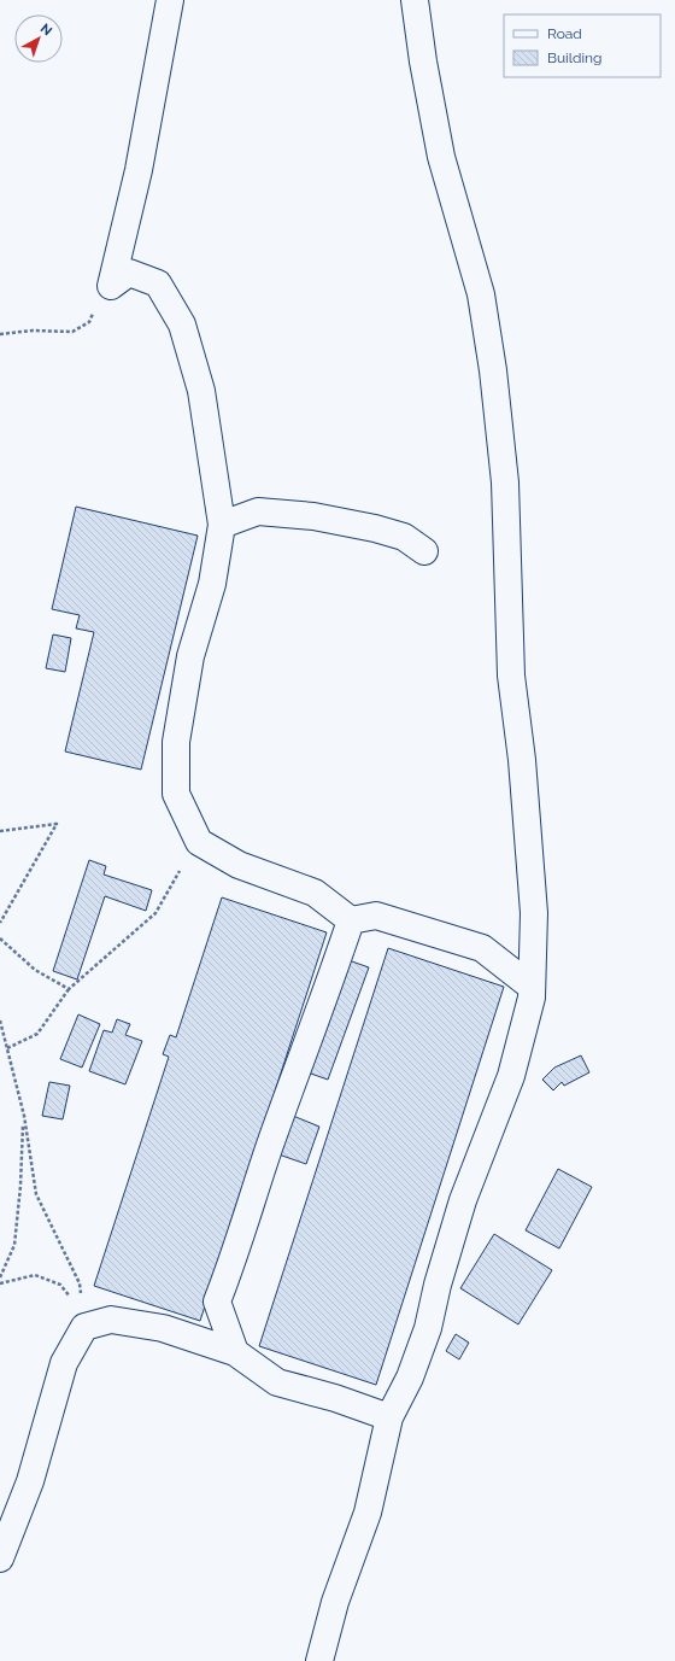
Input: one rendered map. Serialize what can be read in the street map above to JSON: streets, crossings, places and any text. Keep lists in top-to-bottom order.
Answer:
{
  "legend": ["Road", "Building"],
  "north": "top right"
}
